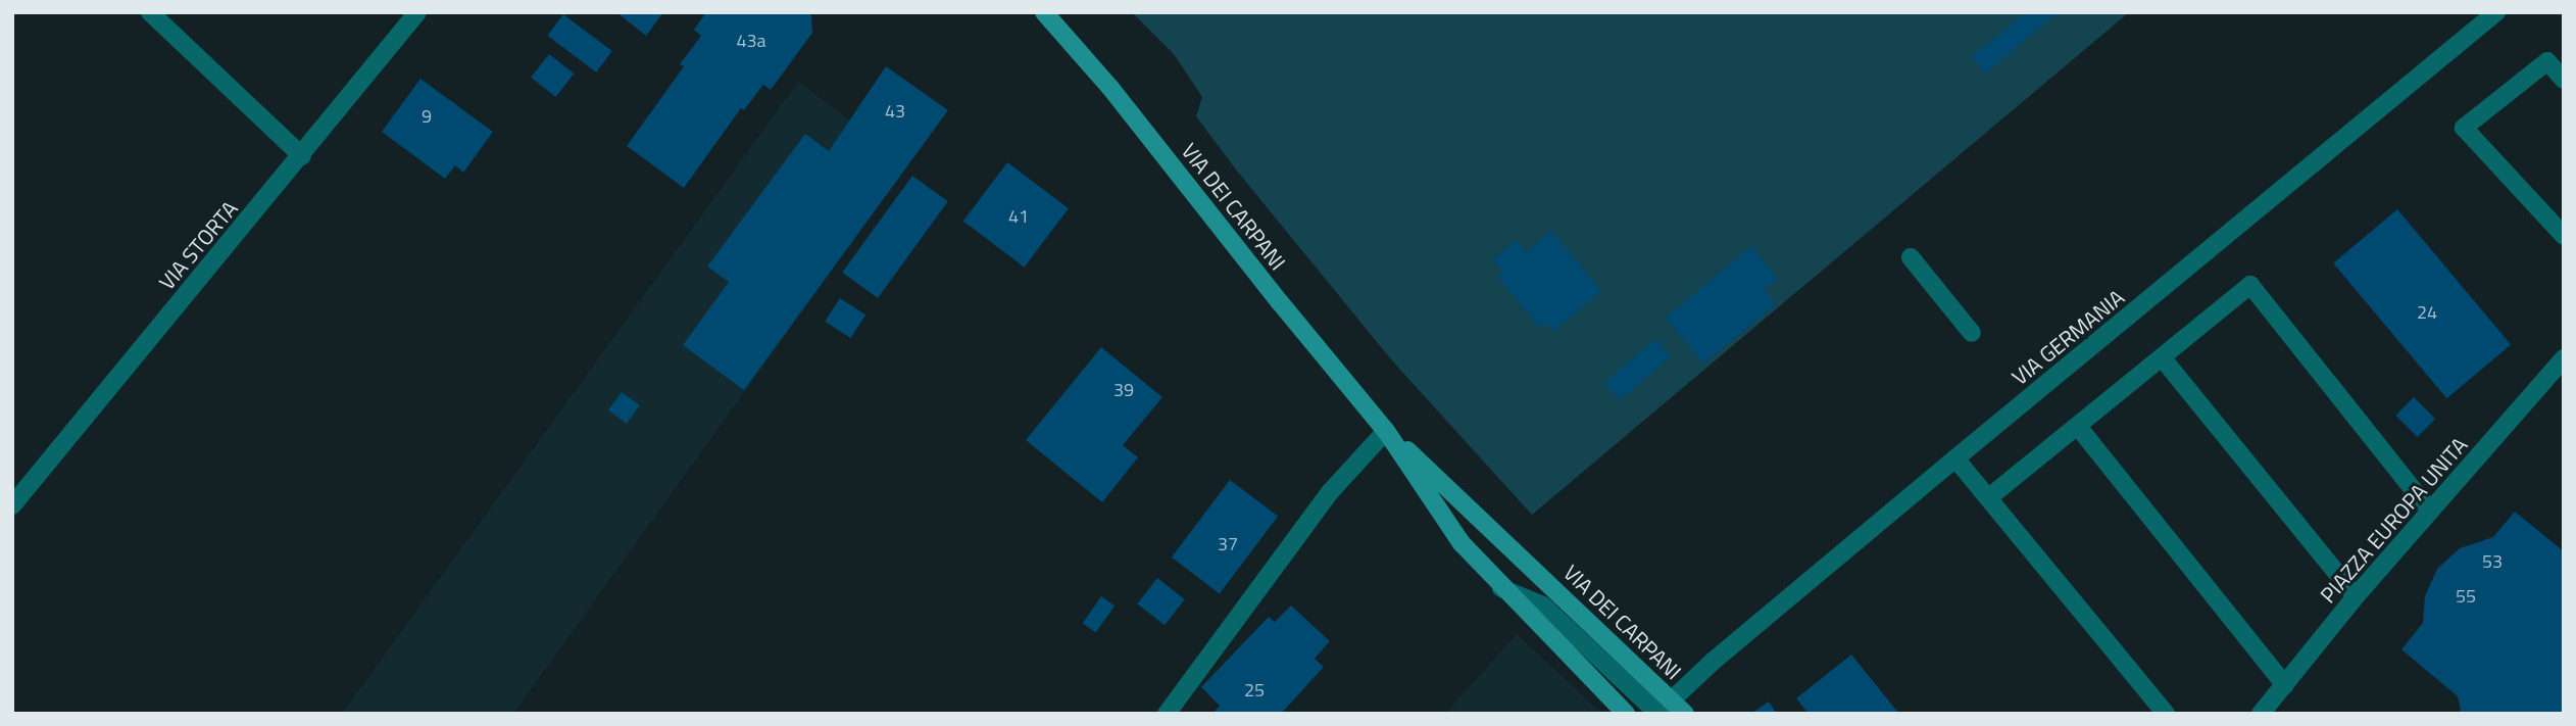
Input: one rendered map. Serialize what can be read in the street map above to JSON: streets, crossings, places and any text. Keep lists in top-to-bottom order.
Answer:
{
  "streets": {
    "street": [
      "VIA DEI CARPANI",
      "VIA STORTA",
      "VIA GERMANIA",
      "PIAZZA EUROPA UNITA"
    ]
  },
  "crossings": [
    ["VIA DEI CARPANI", "VIA GERMANIA"]
  ],
  "house_numbers": [
    "43a",
    "43",
    "9",
    "41",
    "24",
    "39",
    "37",
    "53",
    "55",
    "25"
  ]
}
